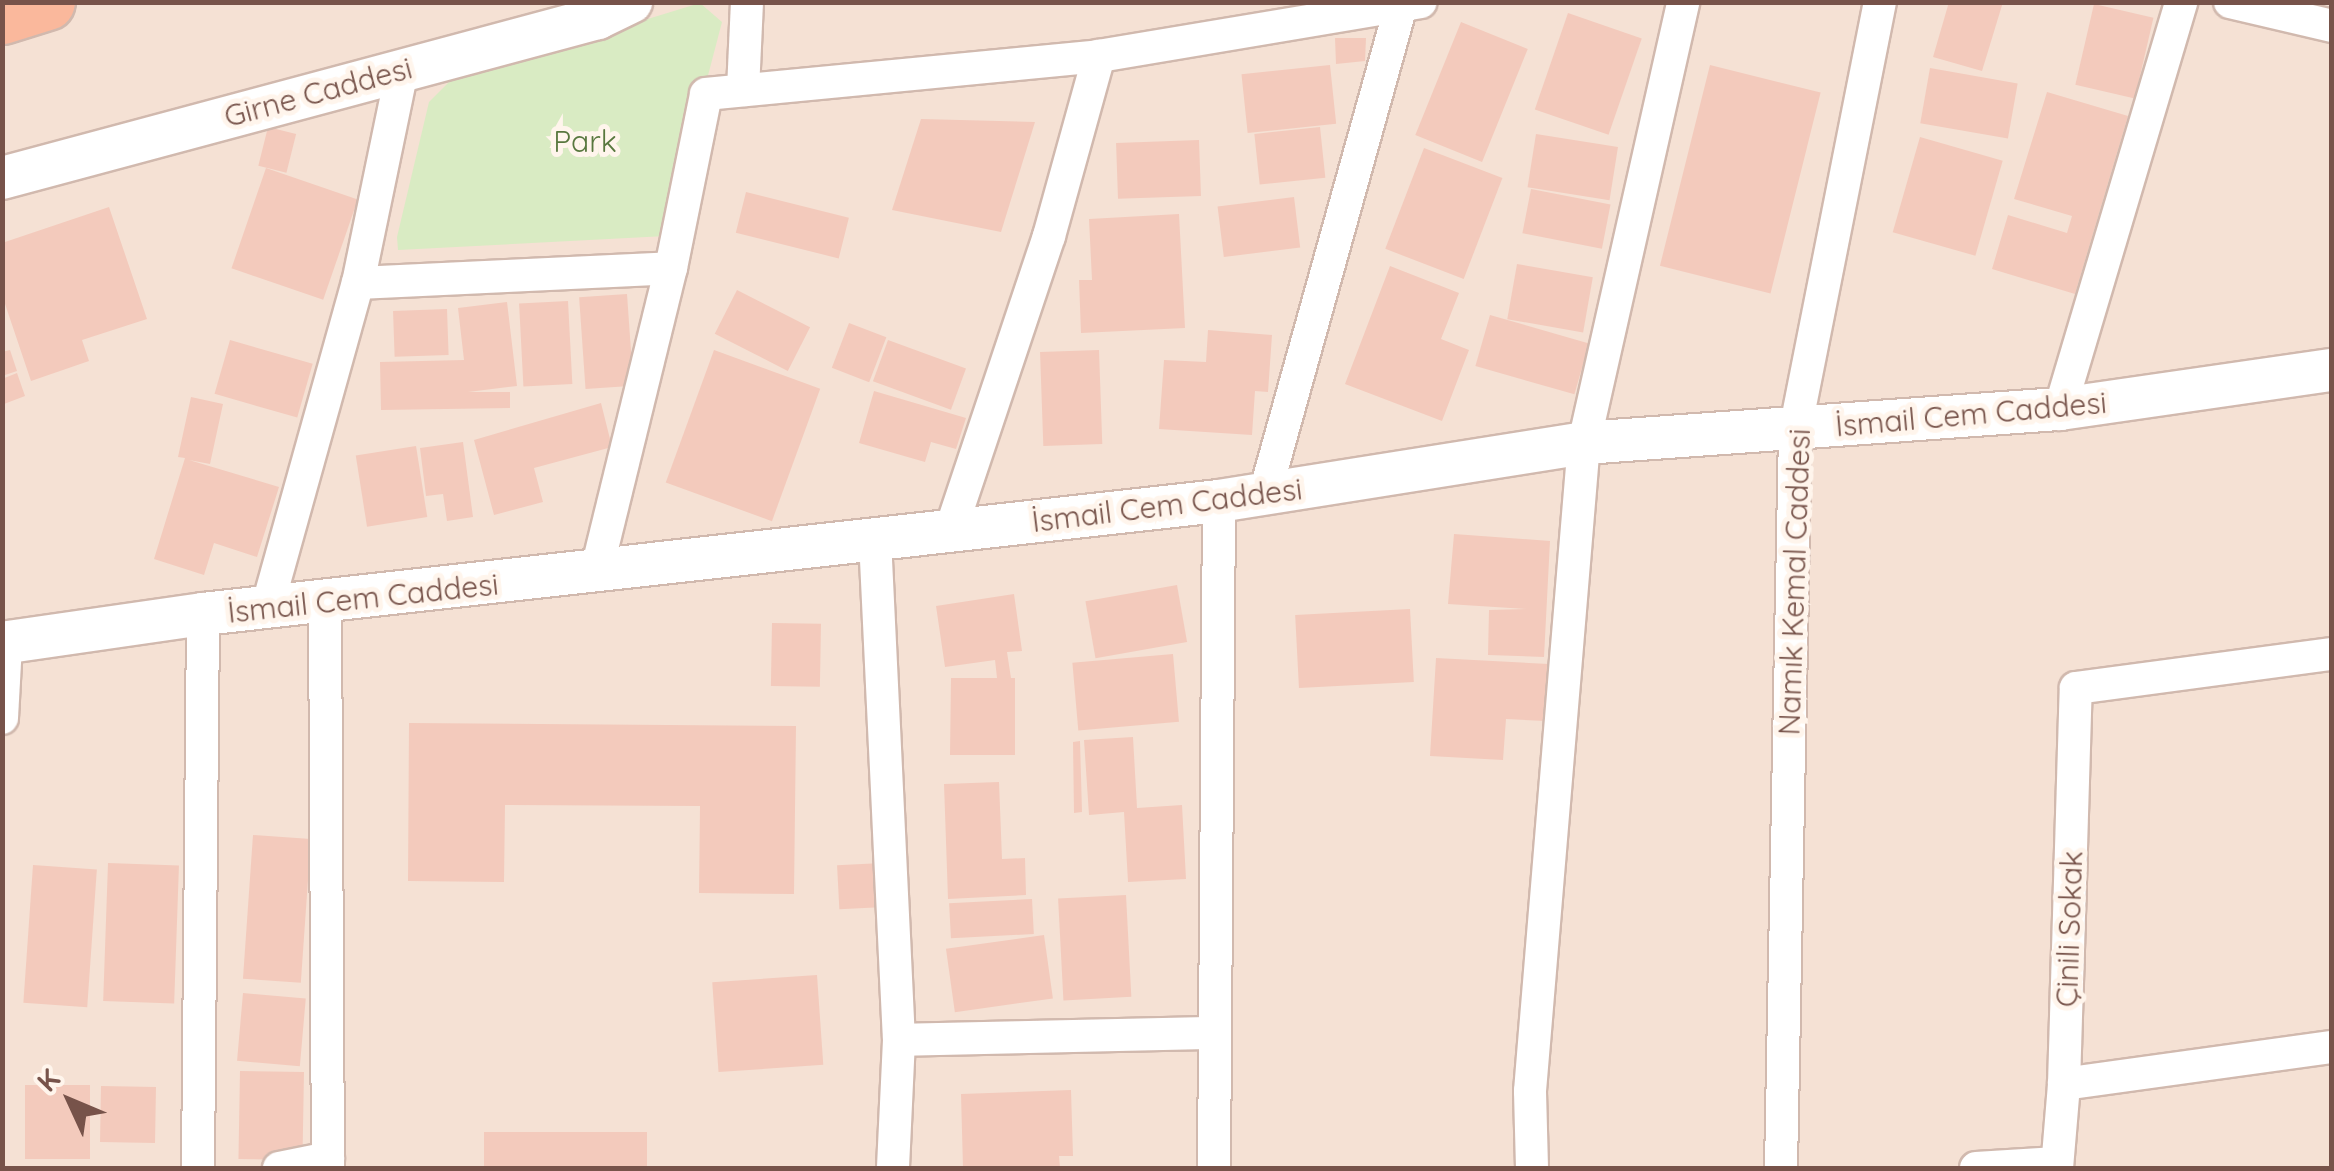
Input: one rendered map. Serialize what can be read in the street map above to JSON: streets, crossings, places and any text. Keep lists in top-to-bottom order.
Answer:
{
  "streets": {
    "street": [
      "Girne Caddesi",
      "İsmail Cem Caddesi",
      "Namık Kemal Caddesi",
      "Çinili Sokak"
    ]
  },
  "crossings": [
    ["İsmail Cem Caddesi", "Namık Kemal Caddesi"]
  ],
  "parks": ["Park"],
  "north": "top left"
}
